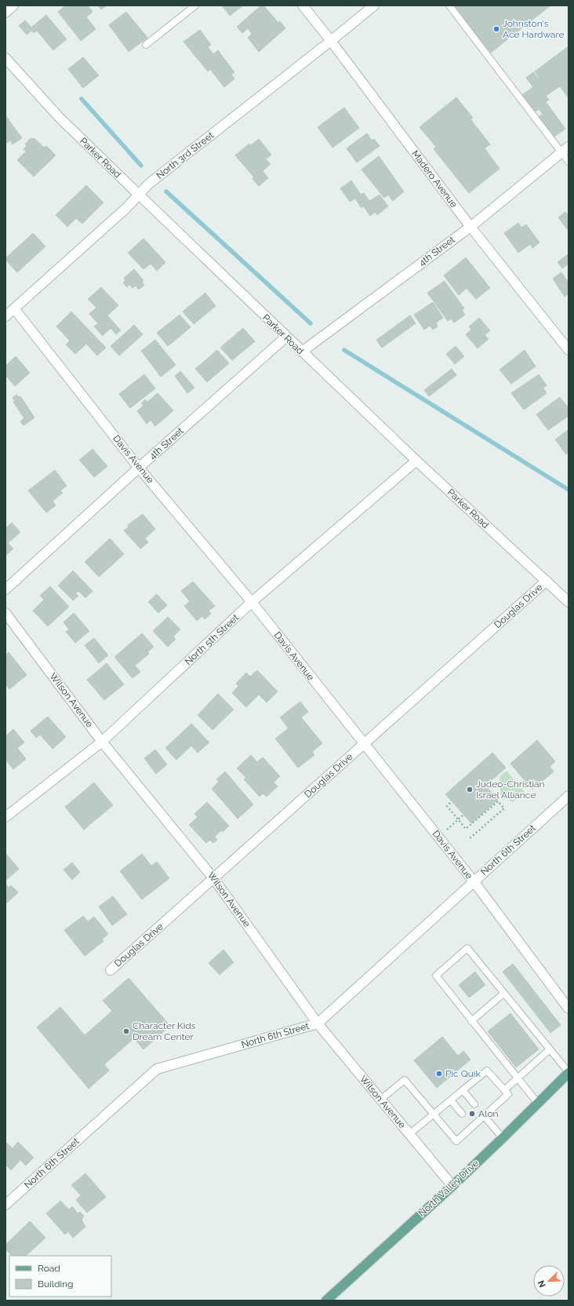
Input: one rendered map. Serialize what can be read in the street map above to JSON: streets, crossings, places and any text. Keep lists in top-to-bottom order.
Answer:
{
  "streets": {
    "main road": ["North Valley Drive"],
    "street": [
      "North 3rd Street",
      "Parker Road",
      "Madero Avenue",
      "4th Street",
      "Davis Avenue",
      "Douglas Drive",
      "North 5th Street",
      "Wilson Avenue",
      "North 6th Street"
    ]
  },
  "crossings": [
    ["North 3rd Street", "Parker Road"],
    ["North 3rd Street", "Madero Avenue"],
    ["North 3rd Street", "Davis Avenue"],
    ["Parker Road", "4th Street"],
    ["Parker Road", "Douglas Drive"],
    ["Parker Road", "North 5th Street"],
    ["Madero Avenue", "4th Street"],
    ["4th Street", "Davis Avenue"],
    ["Davis Avenue", "Douglas Drive"],
    ["Davis Avenue", "North 5th Street"],
    ["Davis Avenue", "North 6th Street"],
    ["Douglas Drive", "Wilson Avenue"],
    ["North 5th Street", "Wilson Avenue"],
    ["Wilson Avenue", "North 6th Street"],
    ["Wilson Avenue", "North Valley Drive"]
  ],
  "places": [
    "Johnston's Ace Hardware",
    "Judeo-Christian Israel Alliance",
    "Character Kids Dream Center",
    "Pic Quik",
    "Alon"
  ],
  "legend": ["Road", "Building"],
  "north": "bottom left"
}
